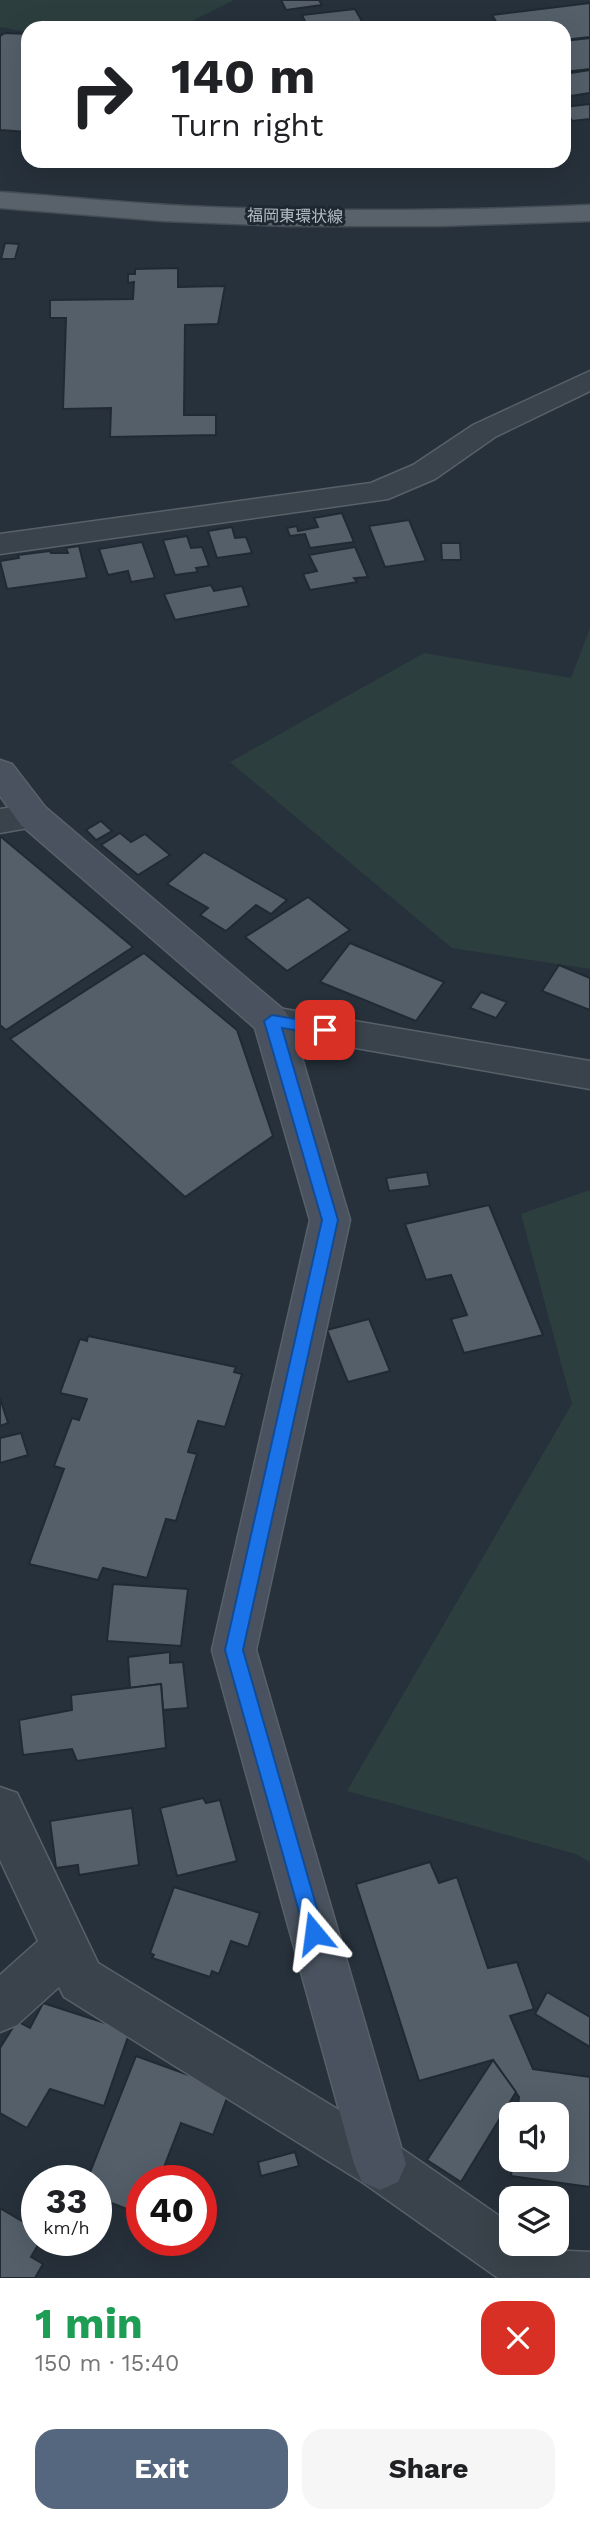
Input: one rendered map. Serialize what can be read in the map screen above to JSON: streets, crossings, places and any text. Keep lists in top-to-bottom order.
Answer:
{
  "streets": {
    "main road": ["福岡東環状線"]
  },
  "page": {
    "turn": ["140 m", "Turn right"],
    "speed": "33 km/h",
    "limit": "40",
    "heading": ["1 min", "150 m · 15:40"],
    "buttons": ["Exit", "Share"]
  }
}
